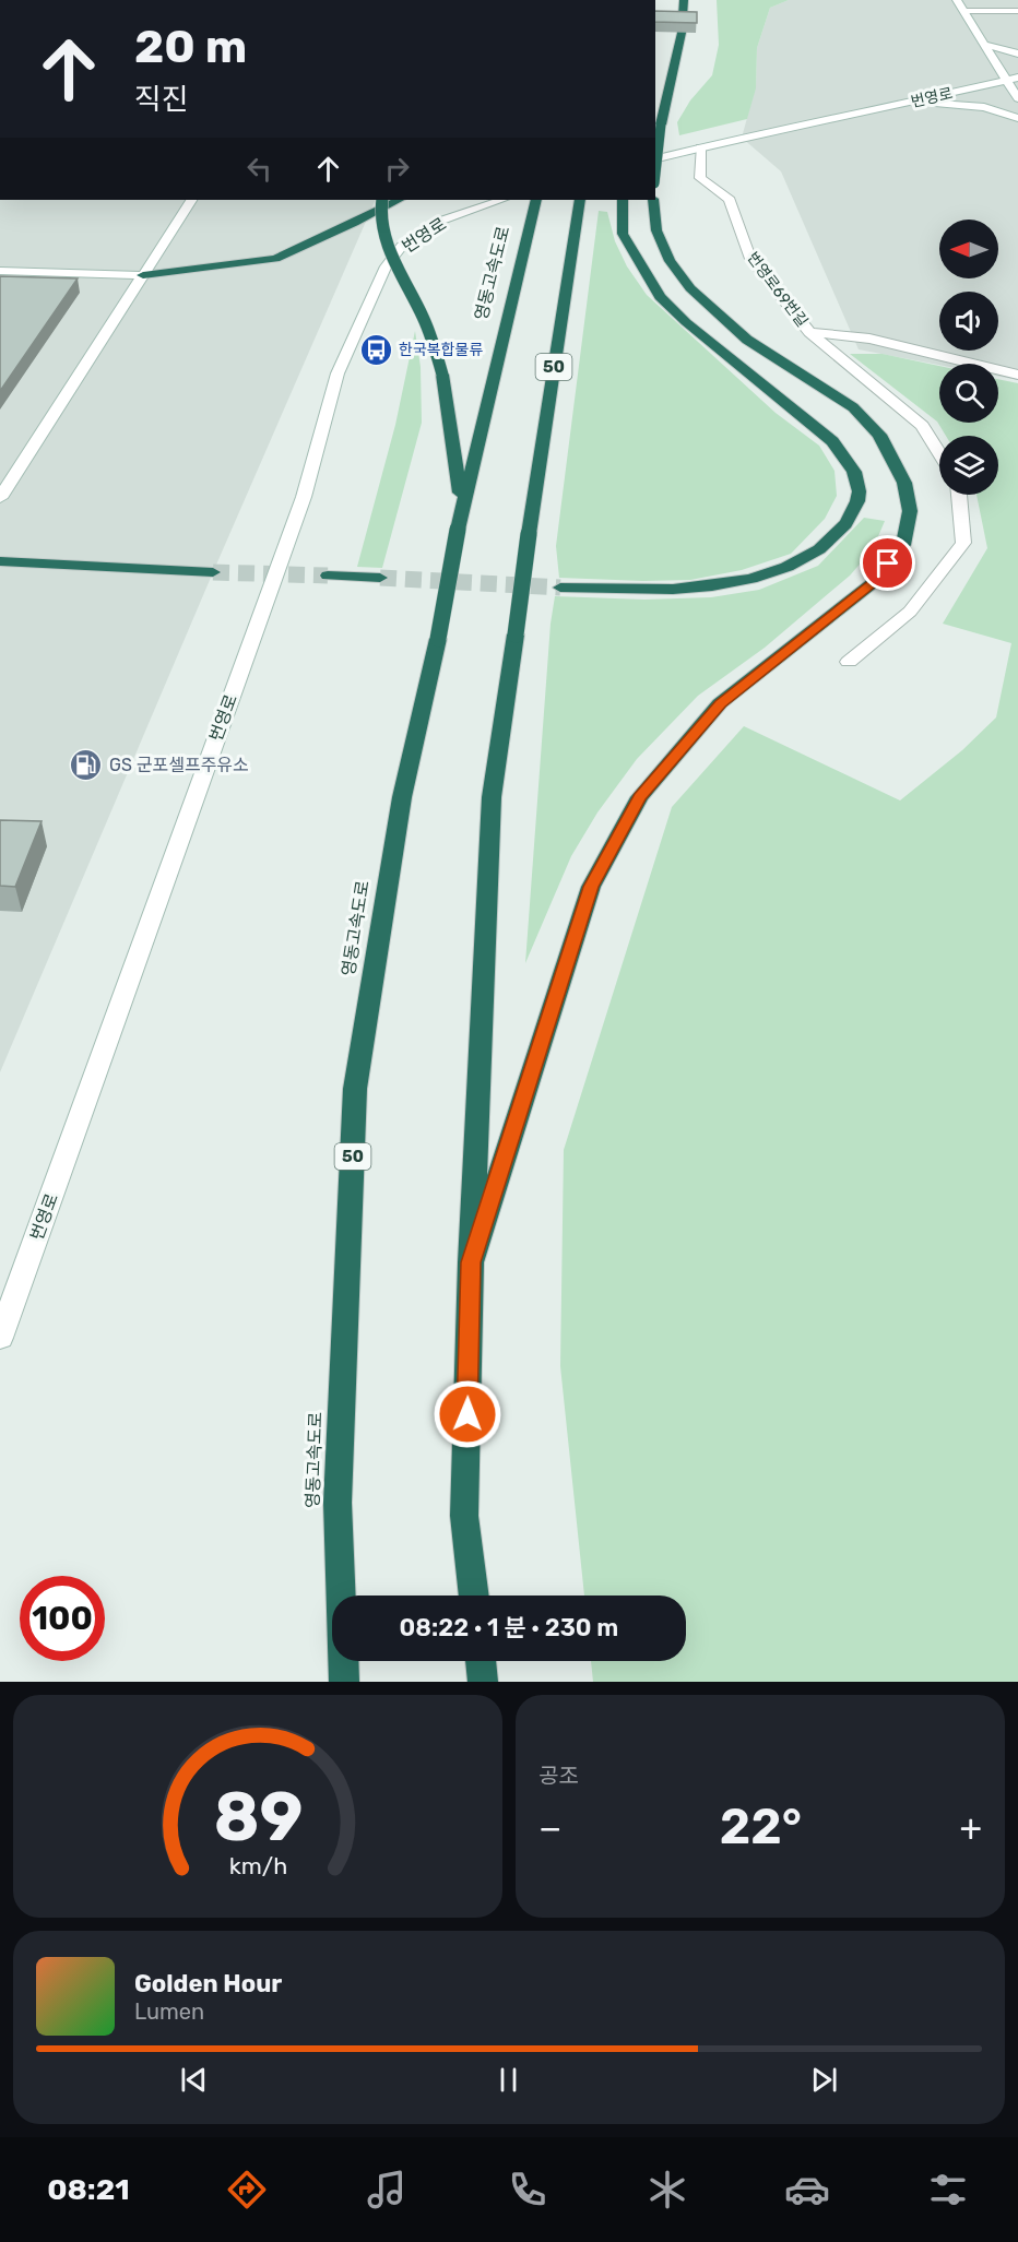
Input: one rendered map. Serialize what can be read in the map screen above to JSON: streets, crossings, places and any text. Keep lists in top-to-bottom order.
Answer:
{
  "streets": {
    "highway": ["영동고속도로", "50"],
    "street": ["번영로", "번영로69번길"]
  },
  "crossings": [
    ["번영로", "번영로69번길"]
  ],
  "places": {
    "bus stop": ["한국복합물류"],
    "fuel station": ["GS 군포셀프주유소"]
  },
  "north": "left",
  "page": {
    "turn": ["20 m", "직진"],
    "limit": "100",
    "trip": "08:22 · 1 분 · 230 m",
    "tile": "공조",
    "heat": ["−", "22°", "+"],
    "song": ["Golden Hour", "Lumen"],
    "tabs": "08:21",
    "gauge": ["89", "km/h"]
  }
}
